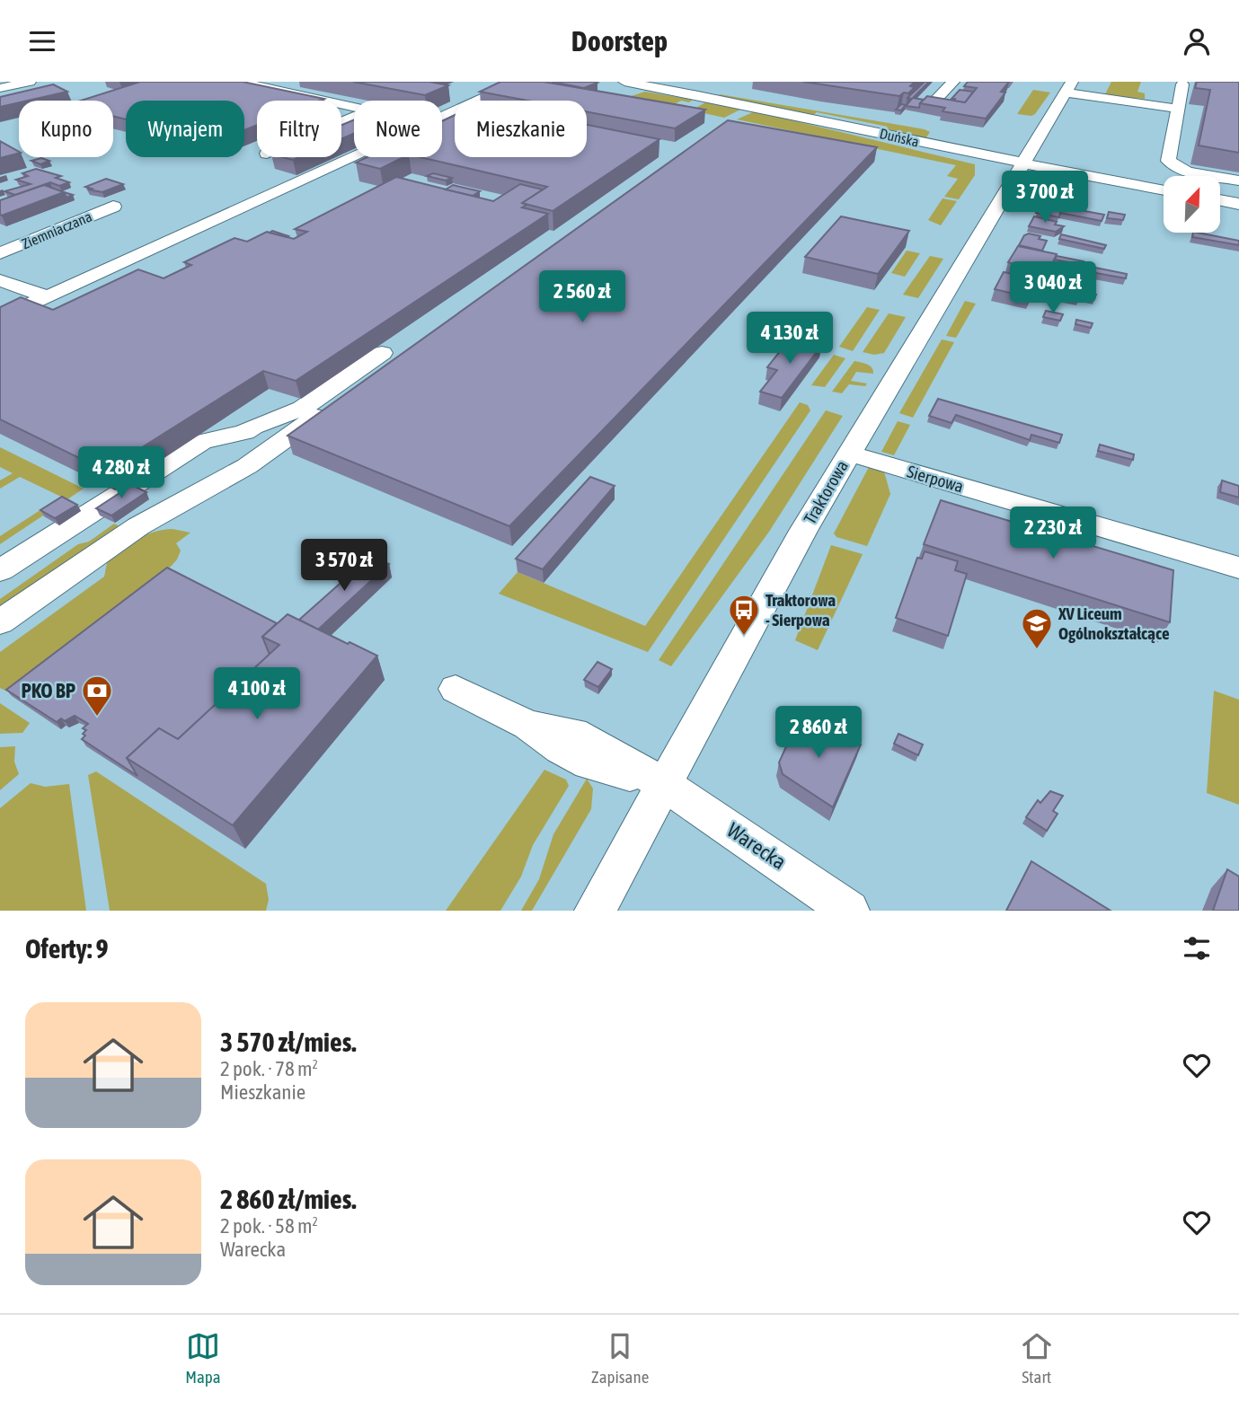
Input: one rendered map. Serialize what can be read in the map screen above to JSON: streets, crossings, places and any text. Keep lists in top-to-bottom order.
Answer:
{
  "streets": {
    "street": [
      "Duńska",
      "Ziemniaczana",
      "Sierpowa",
      "Traktorowa",
      "Warecka"
    ]
  },
  "crossings": [
    ["Duńska", "Traktorowa"],
    ["Sierpowa", "Traktorowa"],
    ["Traktorowa", "Warecka"]
  ],
  "places": {
    "bus stop": ["Traktorowa - Sierpowa"],
    "school or university": ["XV Liceum Ogólnokształcące"],
    "bank": ["PKO BP"]
  },
  "north": "top right",
  "page": {
    "header": "Doorstep",
    "chip": [
      "Kupno",
      "Wynajem",
      "Filtry",
      "Nowe",
      "Mieszkanie"
    ],
    "price": [
      "3 700 zł",
      "3 040 zł",
      "2 560 zł",
      "4 130 zł",
      "4 280 zł",
      "2 230 zł",
      "3 570 zł",
      "4 100 zł",
      "2 860 zł"
    ],
    "heading": "Oferty: 9",
    "list": [
      {
        "name": "3 570 zł/mies.",
        "note": "2 pok. · 78 m² · Mieszkanie"
      },
      {
        "name": "2 860 zł/mies.",
        "note": "2 pok. · 58 m² · Warecka"
      }
    ],
    "tabs": ["Mapa", "Zapisane", "Start"]
  }
}
